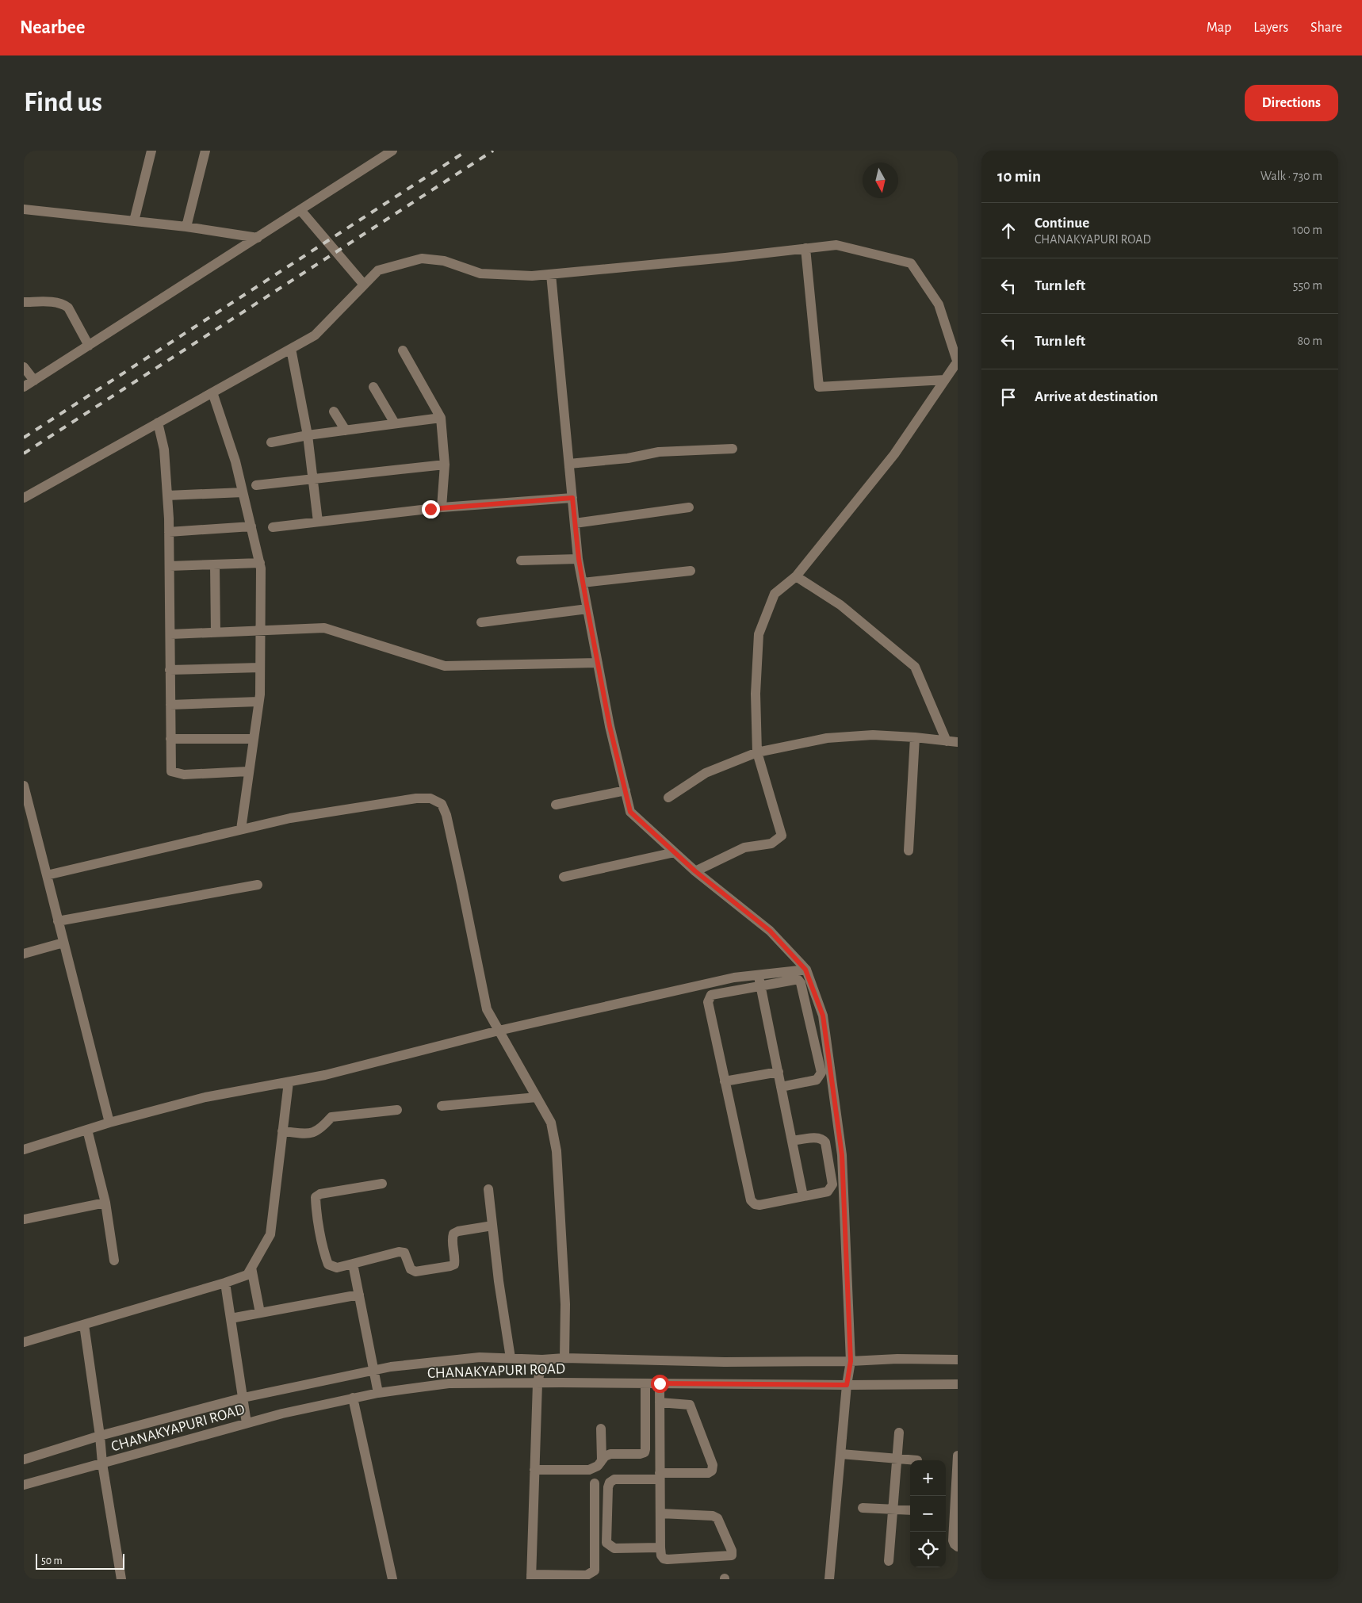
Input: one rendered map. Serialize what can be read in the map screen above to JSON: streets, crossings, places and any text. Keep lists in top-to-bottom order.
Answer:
{
  "streets": {
    "street": ["CHANAKYAPURI ROAD"]
  },
  "scale_bar": "50 m",
  "north": "bottom",
  "page": {
    "header": "Nearbee",
    "nav": ["Map", "Layers", "Share"],
    "buttons": "Directions",
    "title": "Find us",
    "heading": ["10 min", "Walk · 730 m"],
    "list": [
      ["Continue", "CHANAKYAPURI ROAD", "100 m"],
      ["Turn left", "550 m"],
      ["Turn left", "80 m"],
      "Arrive at destination"
    ],
    "map_buttons": ["+", "−"],
    "scale": "50 m"
  }
}
